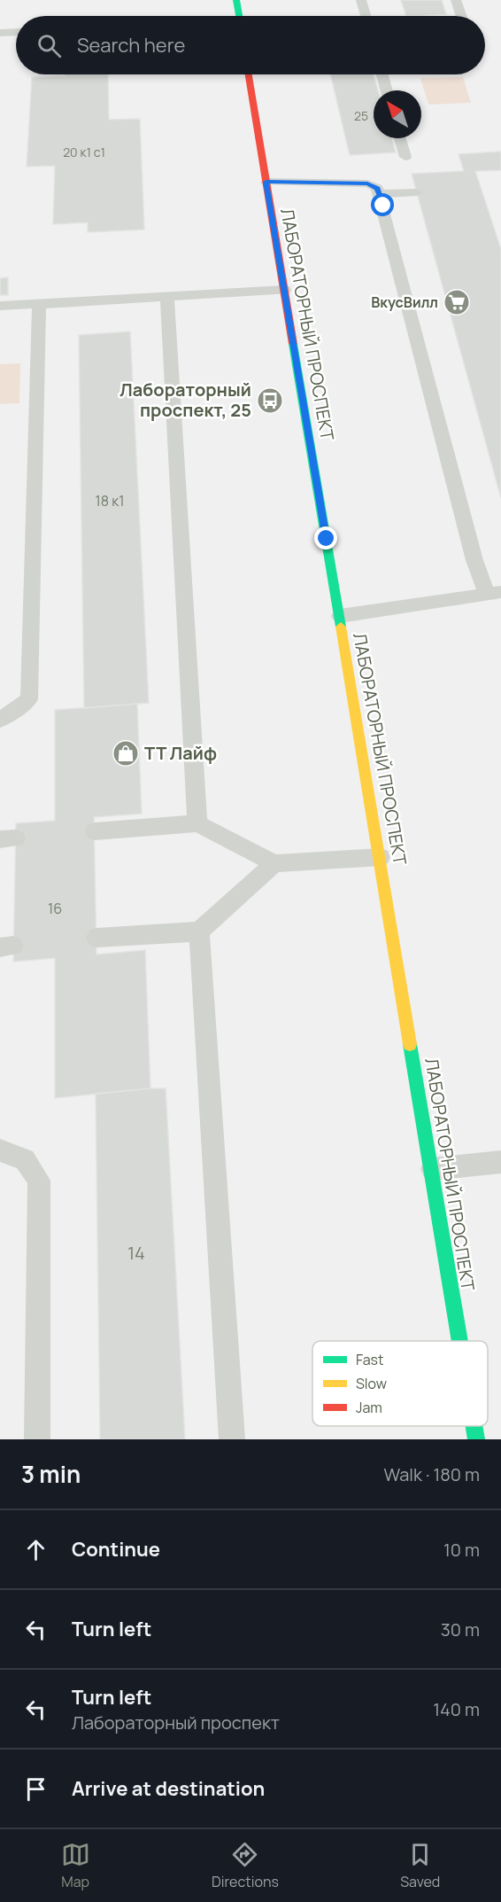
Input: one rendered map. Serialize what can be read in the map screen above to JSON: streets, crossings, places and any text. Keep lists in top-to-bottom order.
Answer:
{
  "streets": {
    "street": ["ЛАБОРАТОРНЫЙ ПРОСПЕКТ"]
  },
  "places": {
    "supermarket": ["ВкусВилл"],
    "bus stop": ["Лабораторный проспект, 25"],
    "shop": ["ТТ Лайф"]
  },
  "house_numbers": [
    "25",
    "20 к1 с1",
    "18 к1",
    "16",
    "14"
  ],
  "legend": ["Fast", "Slow", "Jam"],
  "north": "top left",
  "page": {
    "search": "Search here",
    "heading": ["3 min", "Walk · 180 m"],
    "list": [
      ["Continue", "10 m"],
      ["Turn left", "30 m"],
      ["Turn left", "Лабораторный проспект", "140 m"],
      "Arrive at destination"
    ],
    "nav": ["Map", "Directions", "Saved"]
  }
}
